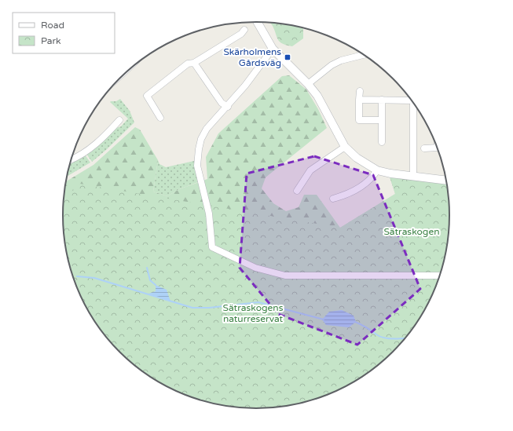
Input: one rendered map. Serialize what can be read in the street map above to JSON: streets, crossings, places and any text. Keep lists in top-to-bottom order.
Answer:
{
  "parks": ["Sätraskogen", "Sätraskogens naturreservat"],
  "places": {
    "transit": ["Skärholmens Gårdsväg"]
  },
  "legend": ["Road", "Park"]
}
